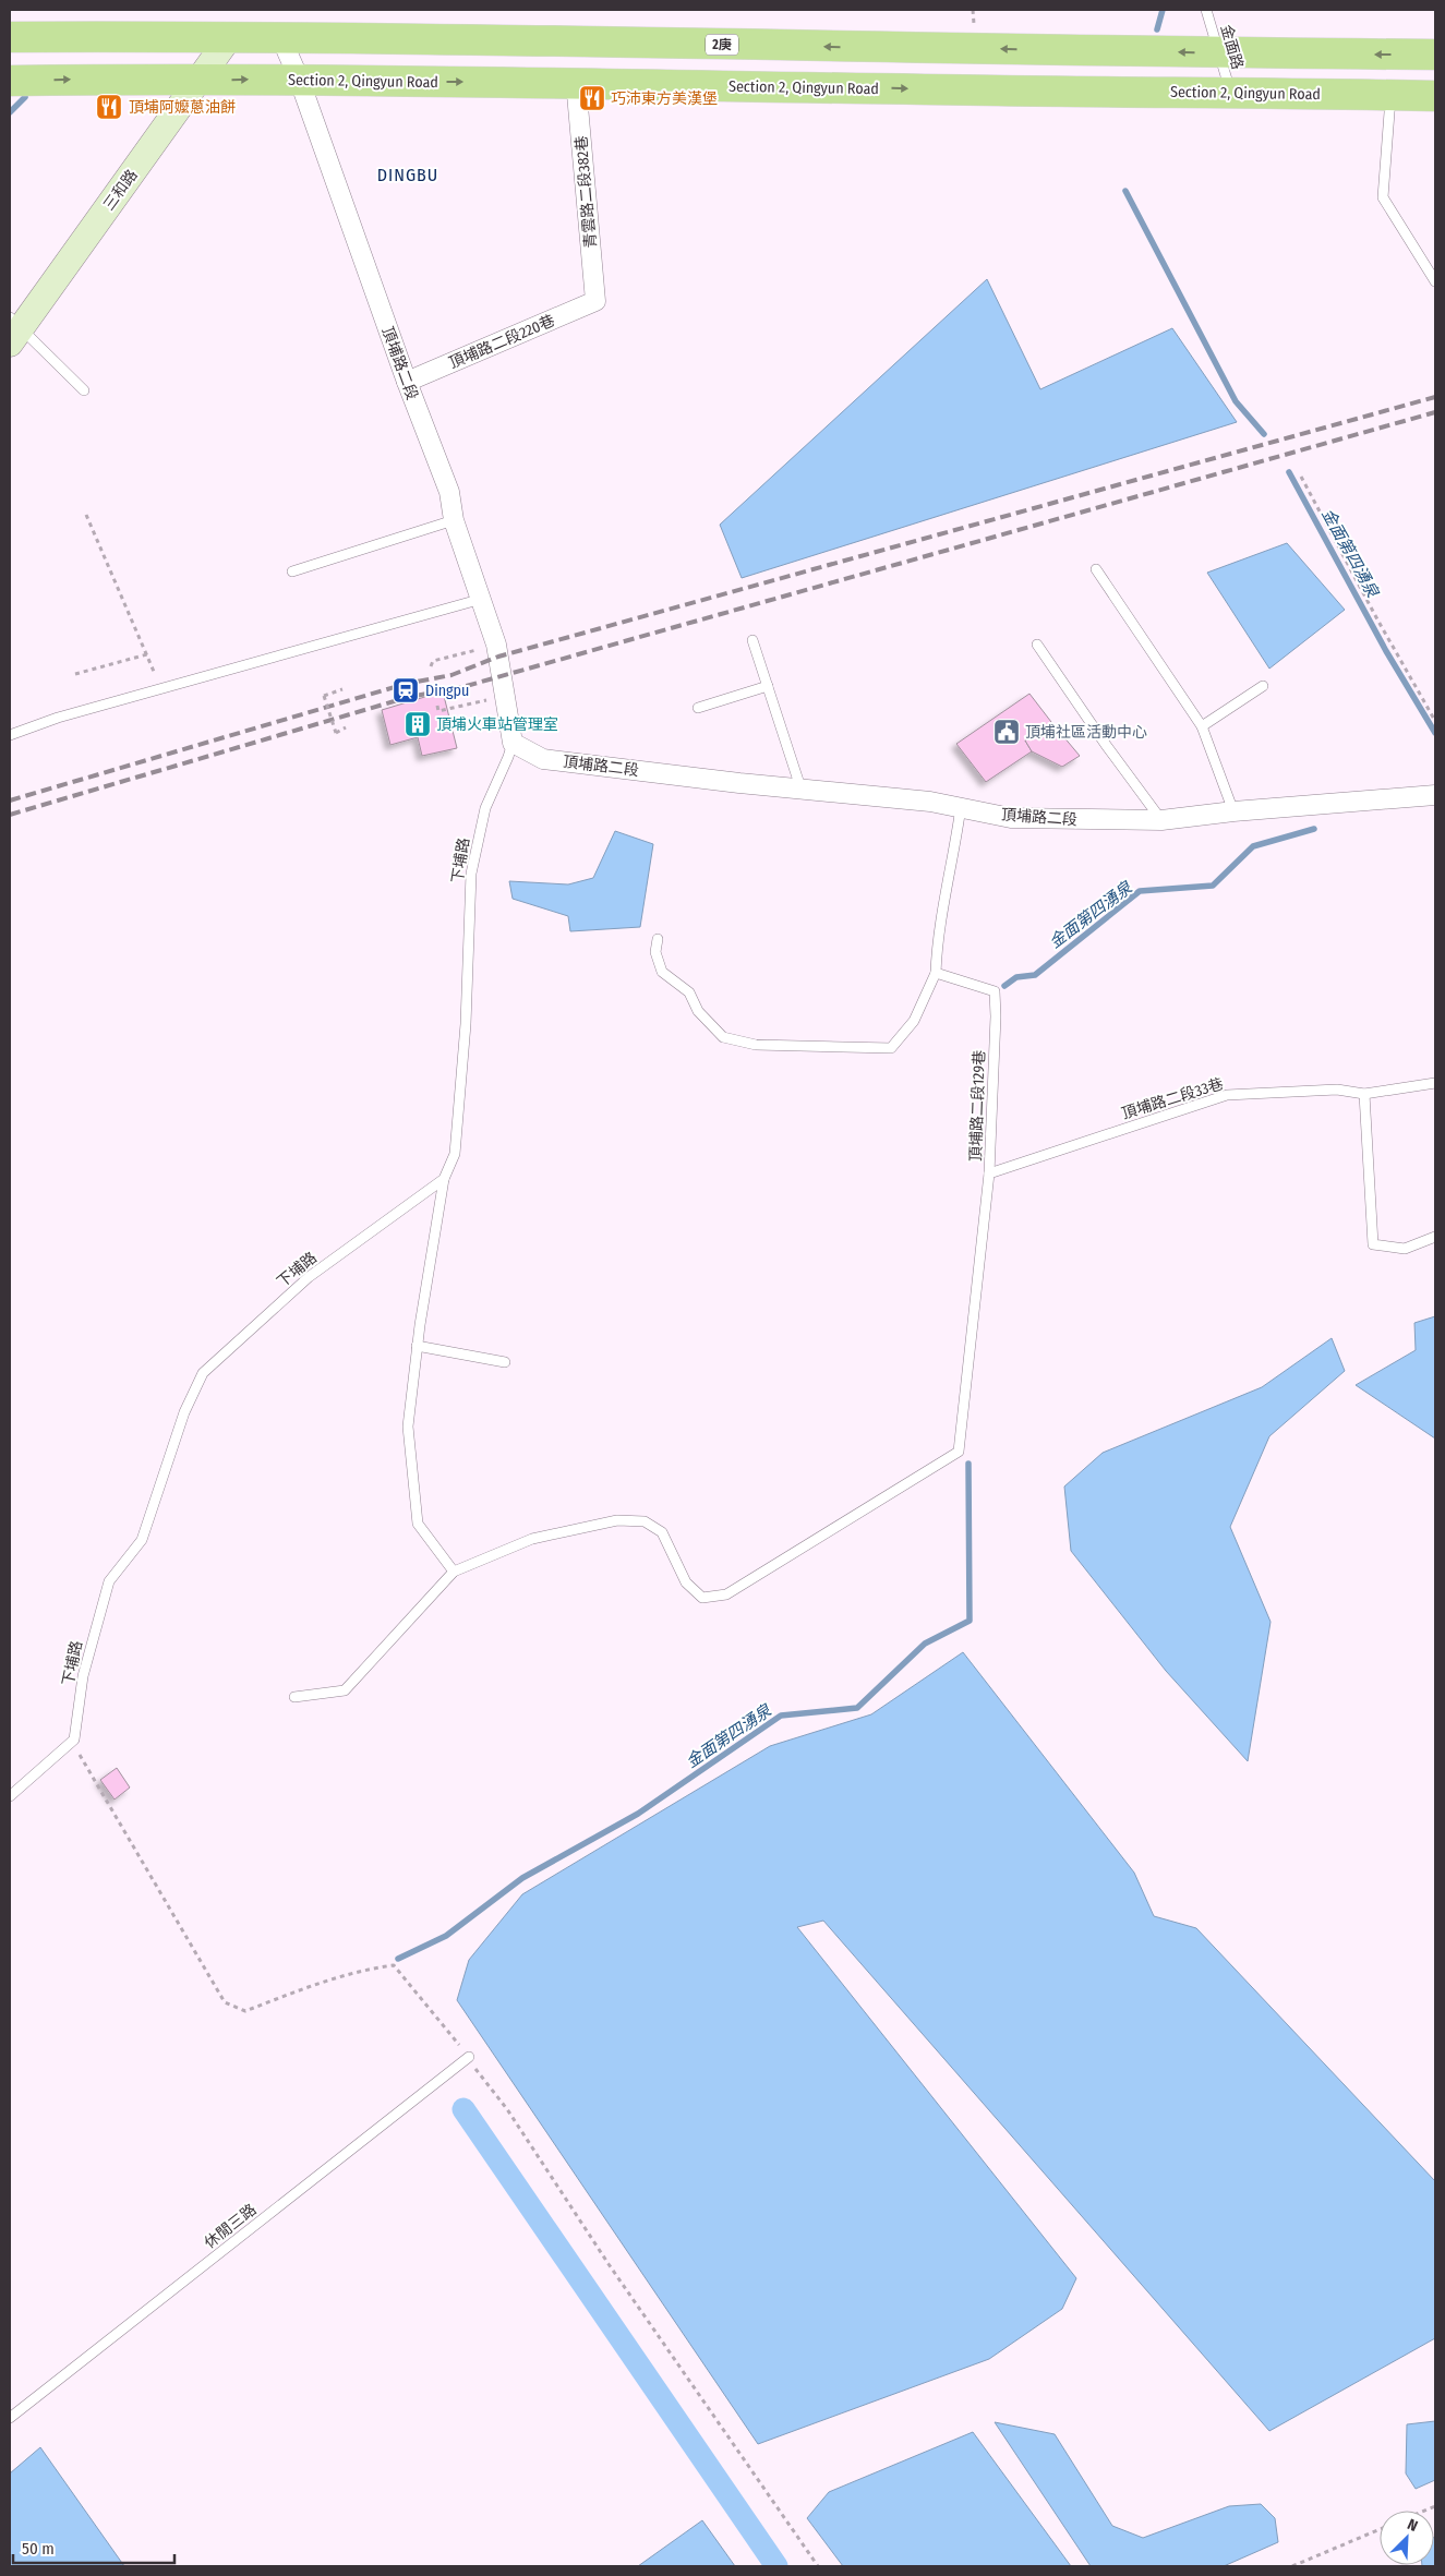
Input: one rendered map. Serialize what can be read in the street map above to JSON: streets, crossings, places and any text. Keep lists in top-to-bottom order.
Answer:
{
  "streets": {
    "main road": ["2庚", "Section 2, Qingyun Road", "三和路"],
    "street": ["青雲路二段382巷", "頂埔路二段220巷", "頂埔路二段"],
    "lane": [
      "金面路",
      "下埔路",
      "頂埔路二段33巷",
      "頂埔路二段129巷",
      "休閒三路"
    ]
  },
  "crossings": [
    ["2庚", "金面路"],
    ["2庚", "三和路"],
    ["2庚", "頂埔路二段"],
    ["金面路", "Section 2, Qingyun Road"],
    ["Section 2, Qingyun Road", "三和路"],
    ["Section 2, Qingyun Road", "青雲路二段382巷"],
    ["Section 2, Qingyun Road", "頂埔路二段"],
    ["青雲路二段382巷", "頂埔路二段220巷"],
    ["頂埔路二段220巷", "頂埔路二段"],
    ["頂埔路二段", "下埔路"],
    ["頂埔路二段33巷", "頂埔路二段129巷"]
  ],
  "districts": ["DINGBU"],
  "water": ["金面第四湧泉"],
  "places": {
    "restaurant": ["巧沛東方美漢堡", "頂埔阿嬤蔥油餅"],
    "station": ["Dingpu"],
    "building": ["頂埔火車站管理室"],
    "public building": ["頂埔社區活動中心"]
  },
  "scale_bar": "50 m",
  "north": "top right"
}
